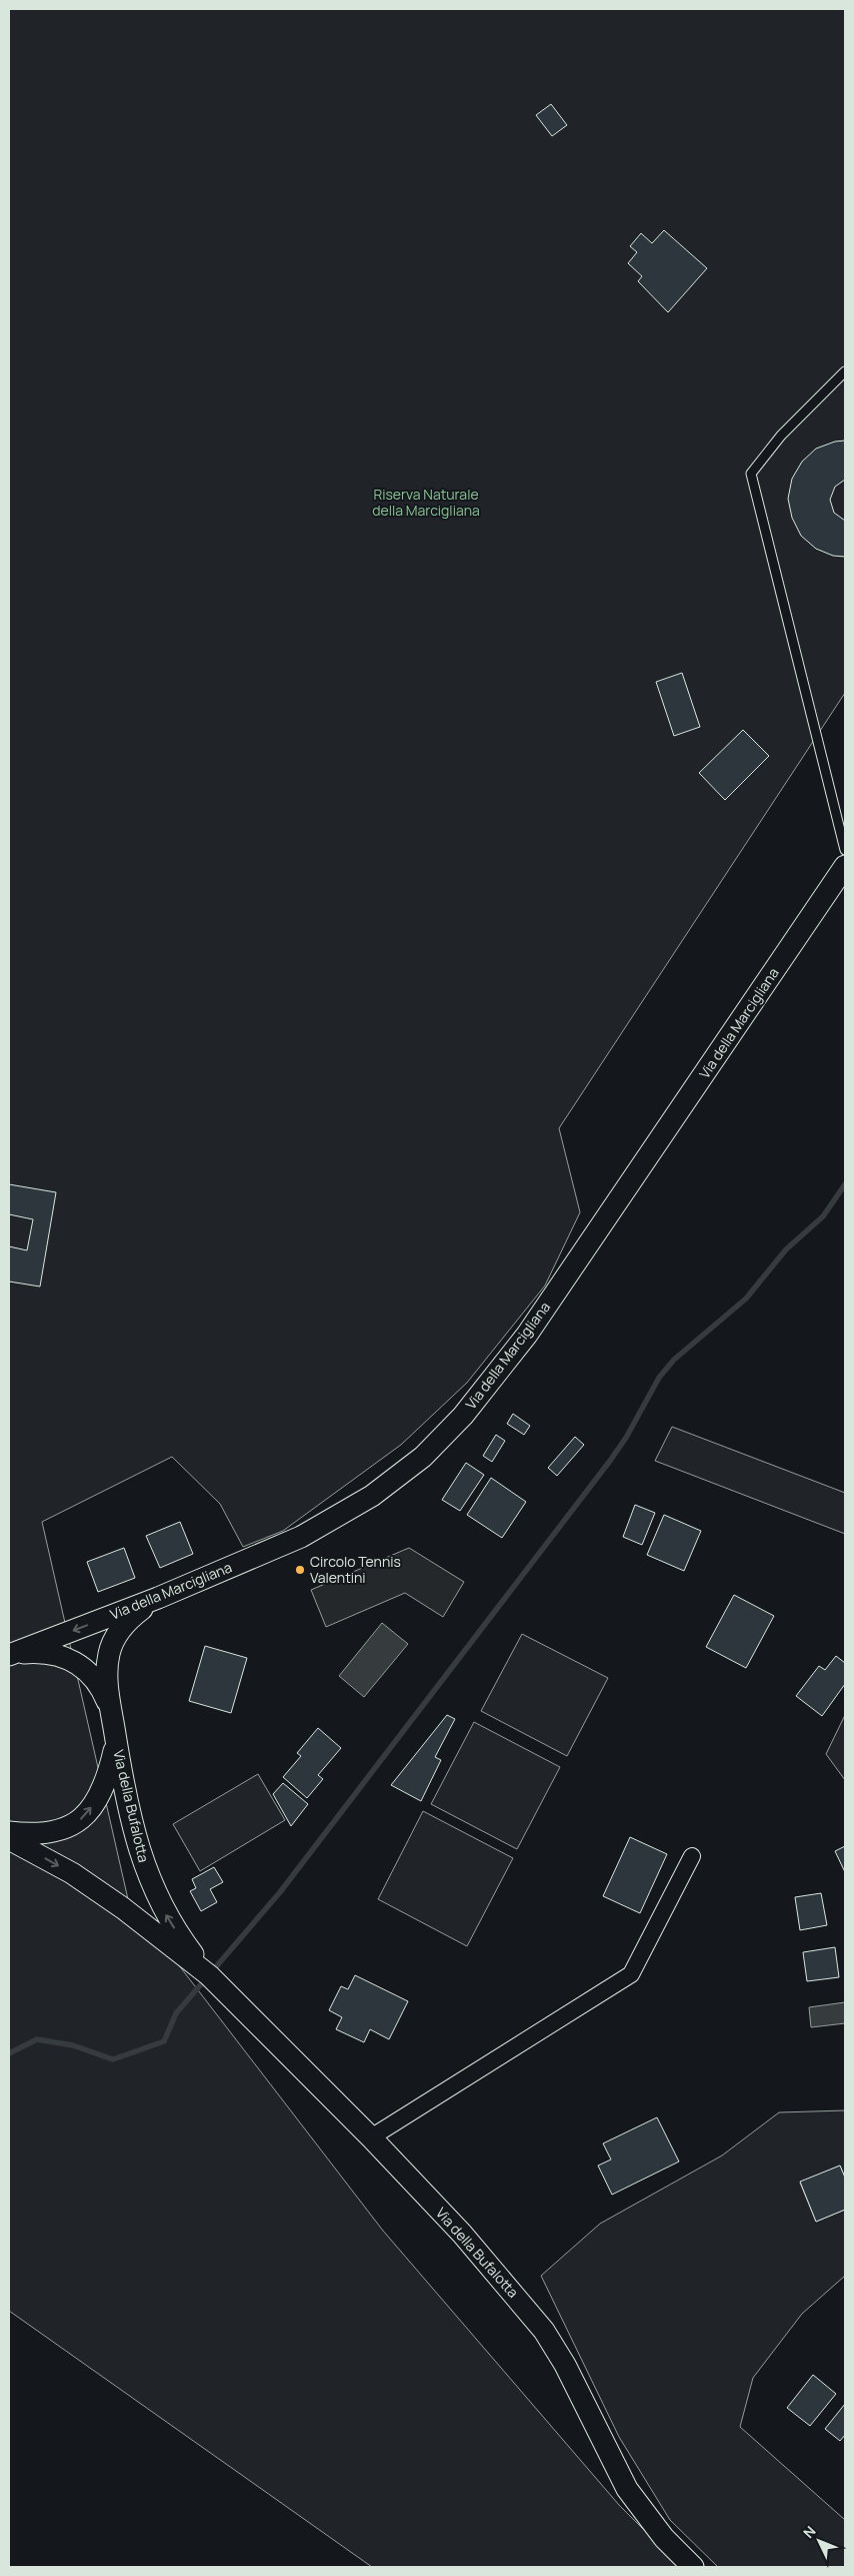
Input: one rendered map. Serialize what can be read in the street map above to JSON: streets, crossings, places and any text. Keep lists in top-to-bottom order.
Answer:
{
  "streets": {
    "street": ["Via della Marcigliana", "Via della Bufalotta"]
  },
  "parks": ["Riserva Naturale della Marcigliana"],
  "places": ["Circolo Tennis Valentini"],
  "north": "top left"
}
